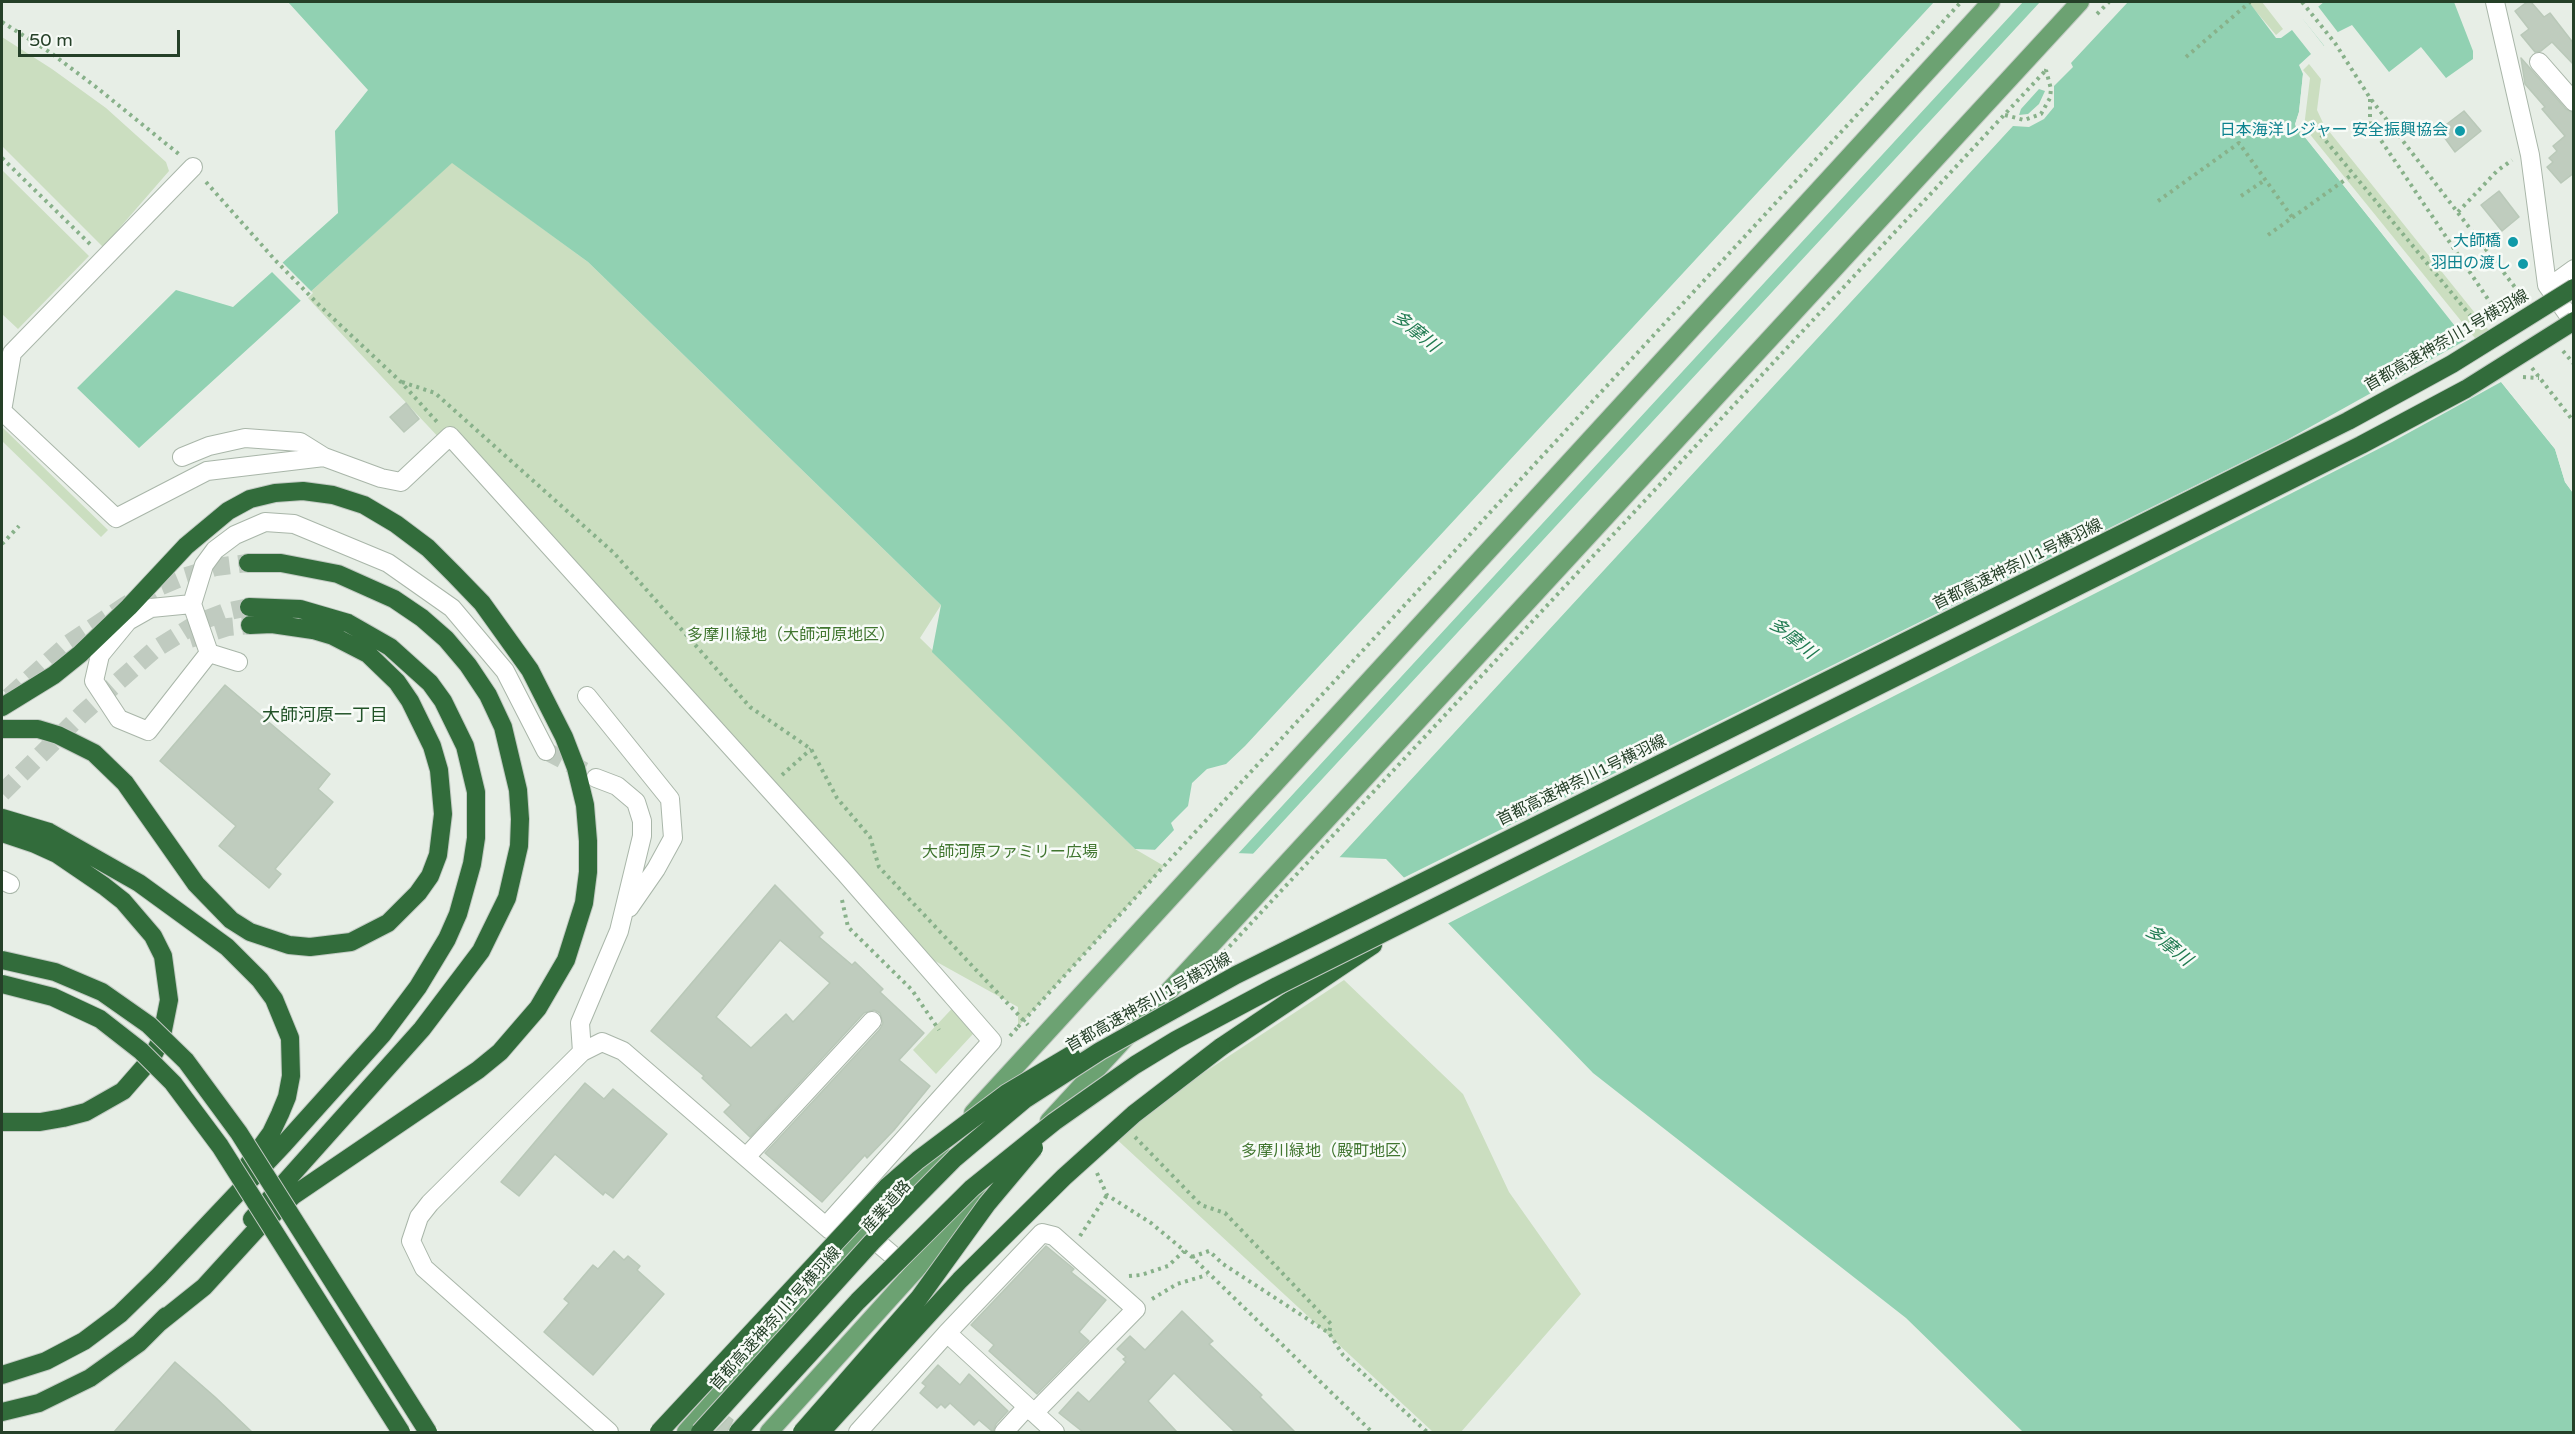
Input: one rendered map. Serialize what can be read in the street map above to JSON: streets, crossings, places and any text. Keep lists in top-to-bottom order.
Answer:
{
  "streets": {
    "highway": ["首都高速神奈川1号横羽線"],
    "main road": ["産業道路"]
  },
  "districts": ["大師河原一丁目"],
  "water": ["多摩川"],
  "parks": ["多摩川緑地（大師河原地区）", "大師河原ファミリー広場", "多摩川緑地（殿町地区）"],
  "places": ["日本海洋レジャー 安全振興協会", "大師橋", "羽田の渡し"],
  "scale_bar": "50 m"
}
